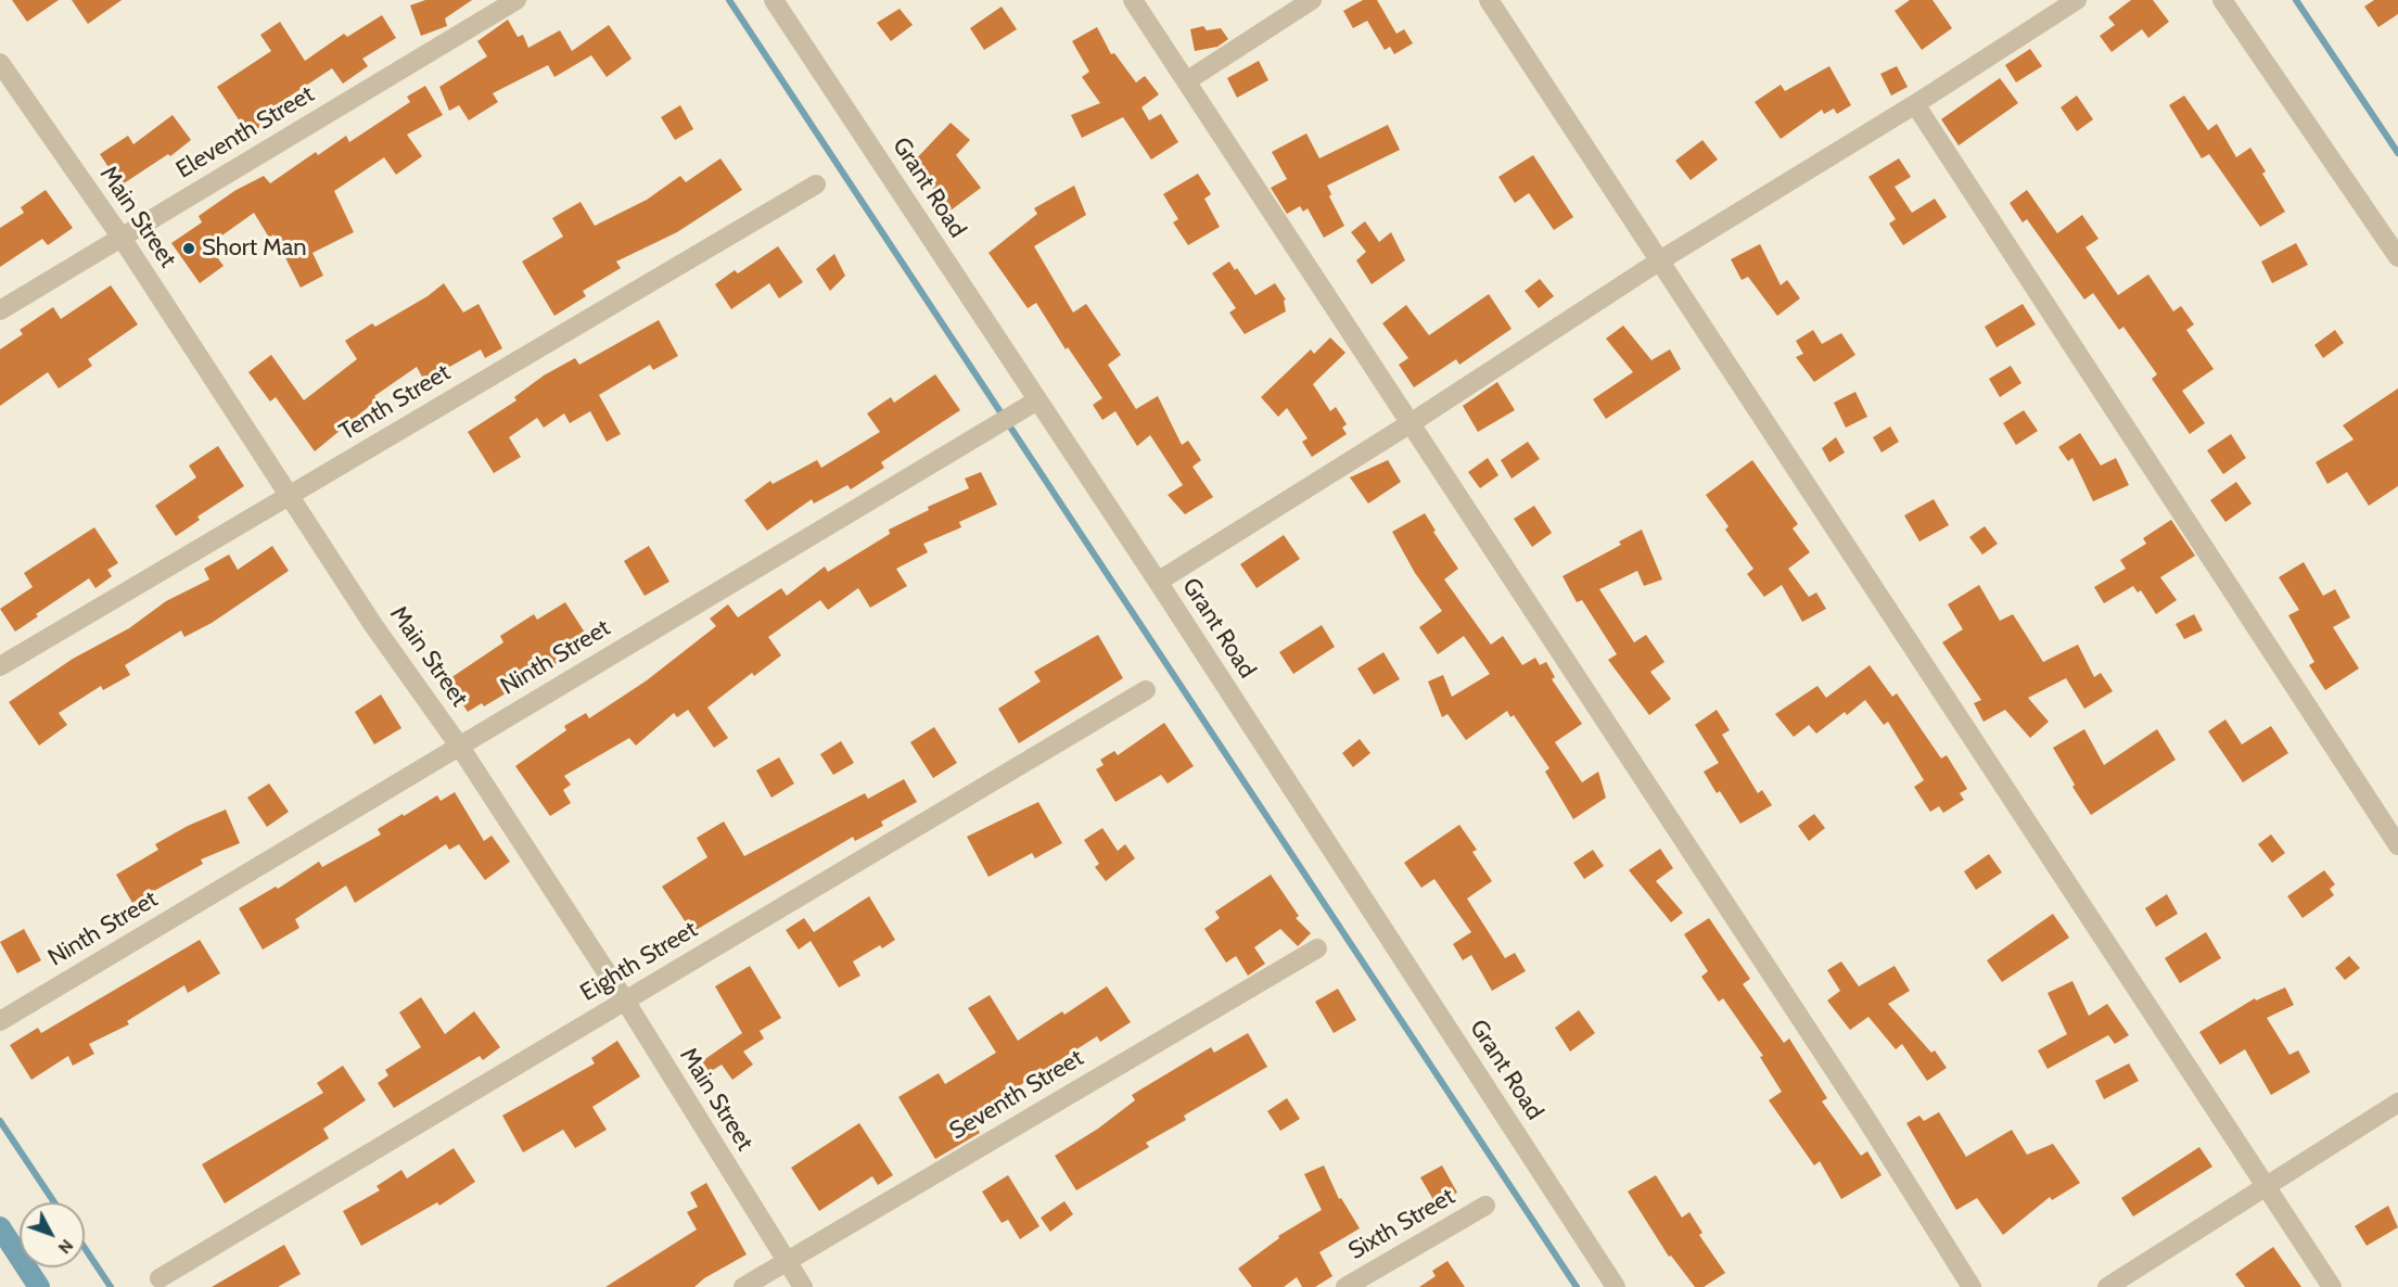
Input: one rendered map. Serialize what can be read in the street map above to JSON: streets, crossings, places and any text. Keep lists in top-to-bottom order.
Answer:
{
  "streets": {
    "street": [
      "Eleventh Street",
      "Grant Road",
      "Main Street",
      "Tenth Street",
      "Ninth Street",
      "Eighth Street",
      "Seventh Street",
      "Sixth Street"
    ]
  },
  "crossings": [
    ["Eleventh Street", "Main Street"],
    ["Grant Road", "Ninth Street"],
    ["Main Street", "Tenth Street"],
    ["Main Street", "Ninth Street"],
    ["Main Street", "Eighth Street"],
    ["Main Street", "Seventh Street"]
  ],
  "places": ["Short Man"],
  "north": "bottom right"
}
